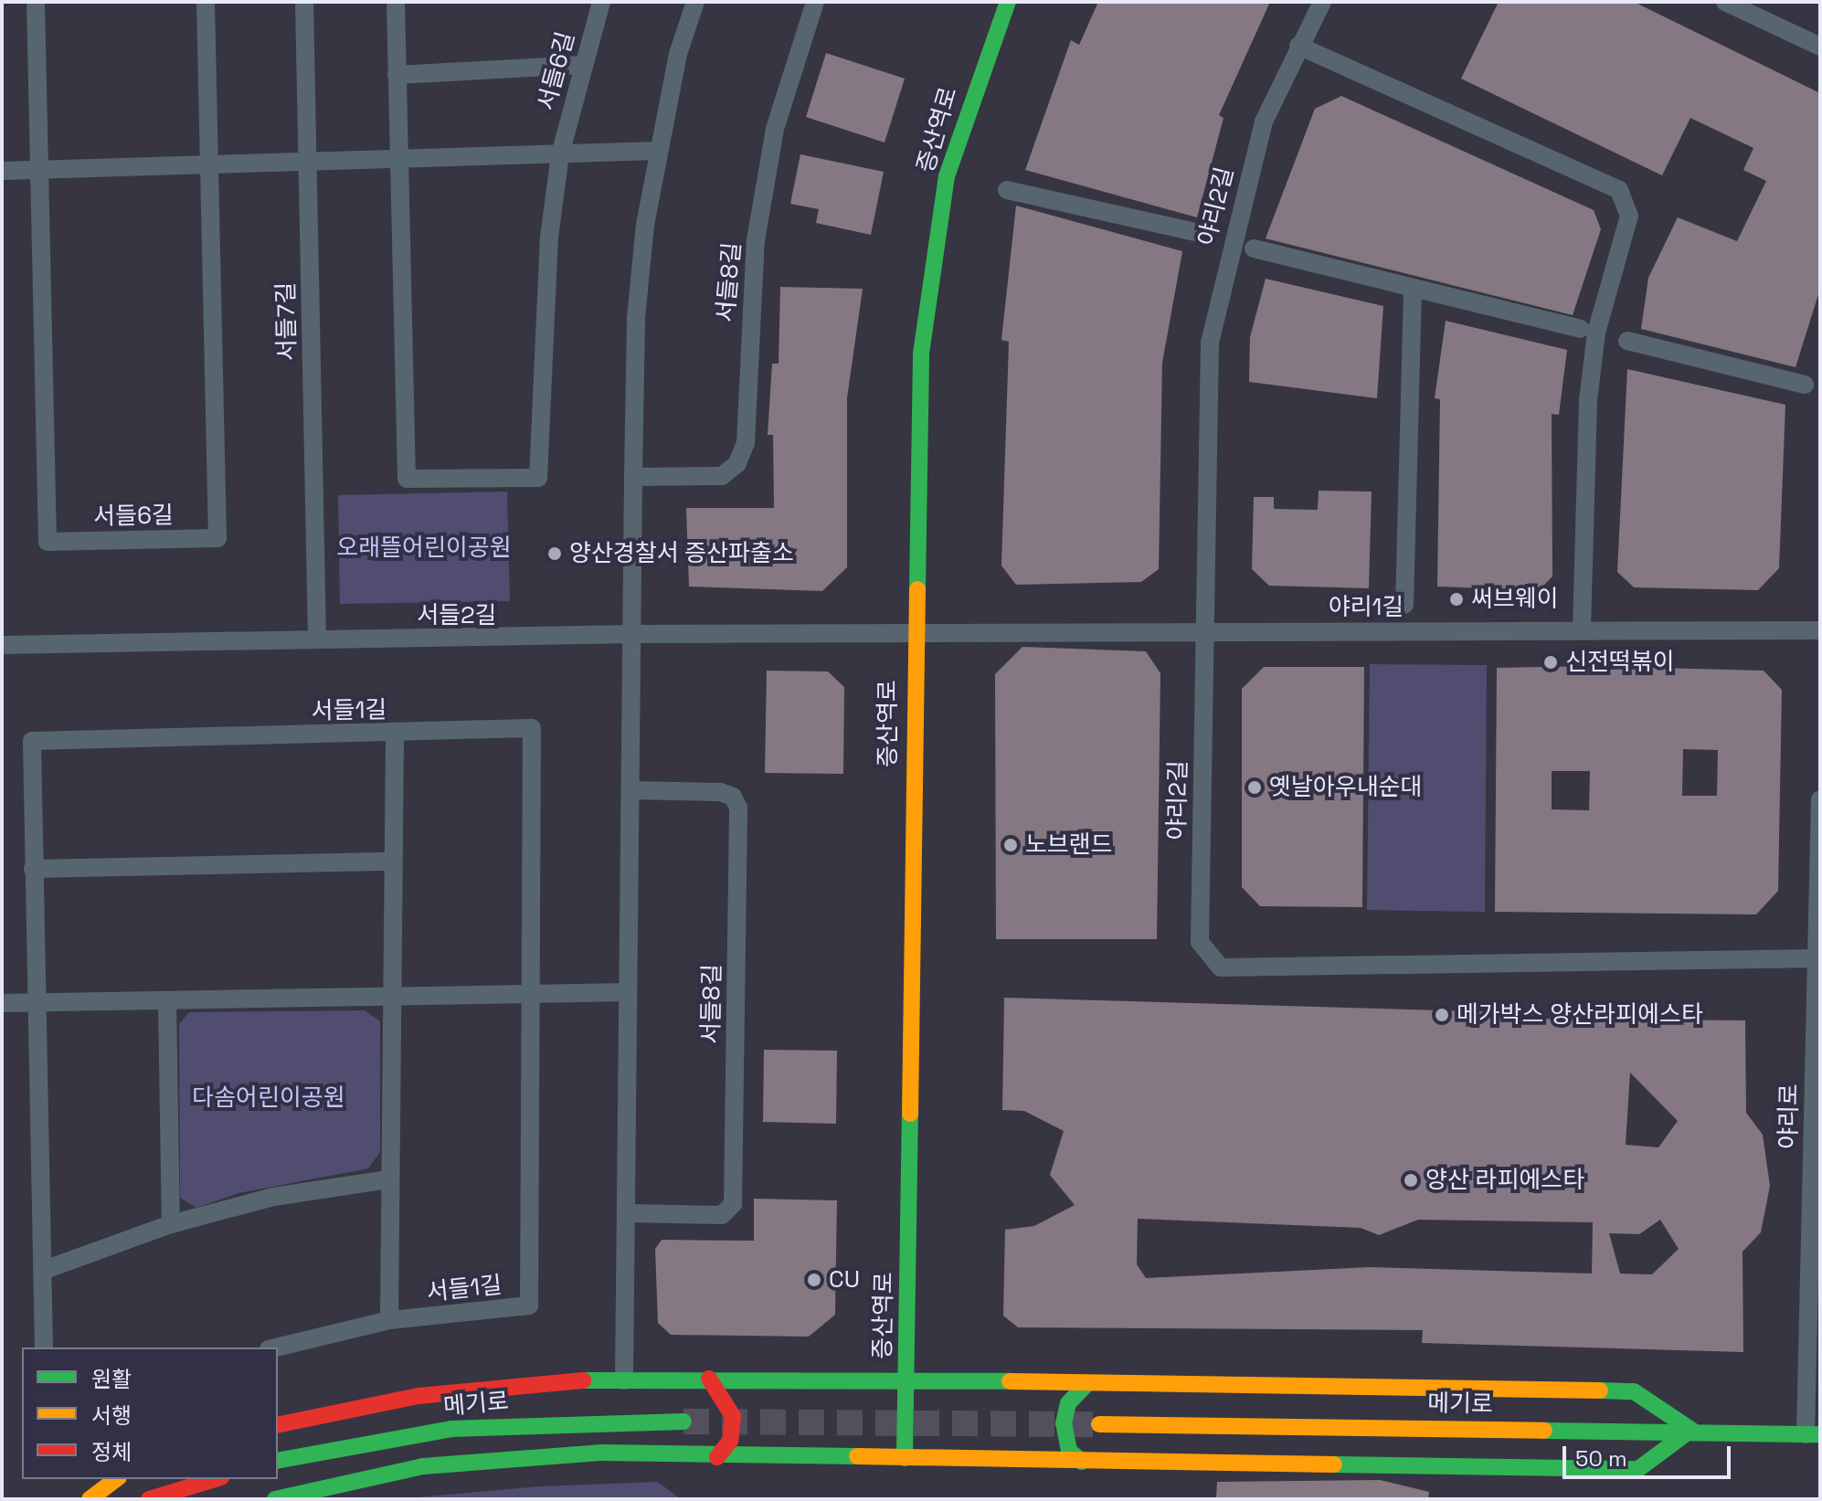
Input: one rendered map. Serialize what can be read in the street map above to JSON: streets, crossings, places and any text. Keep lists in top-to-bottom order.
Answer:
{
  "streets": {
    "street": [
      "서들6길",
      "증산역로",
      "야리2길",
      "서들8길",
      "서들7길",
      "야리1길",
      "서들2길",
      "서들1길",
      "야리로",
      "메기로"
    ]
  },
  "crossings": [
    ["증산역로", "야리1길"],
    ["증산역로", "서들2길"],
    ["야리2길", "야리1길"],
    ["야리2길", "야리로"],
    ["서들7길", "서들2길"],
    ["야리1길", "서들2길"],
    ["야리로", "메기로"]
  ],
  "parks": ["오래뜰어린이공원", "다솜어린이공원"],
  "places": [
    "양산경찰서 증산파출소",
    "써브웨이",
    "신전떡볶이",
    "옛날아우내순대",
    "노브랜드",
    "메가박스 양산라피에스타",
    "양산 라피에스타",
    "CU"
  ],
  "legend": ["원활", "서행", "정체"],
  "scale_bar": "50 m"
}
